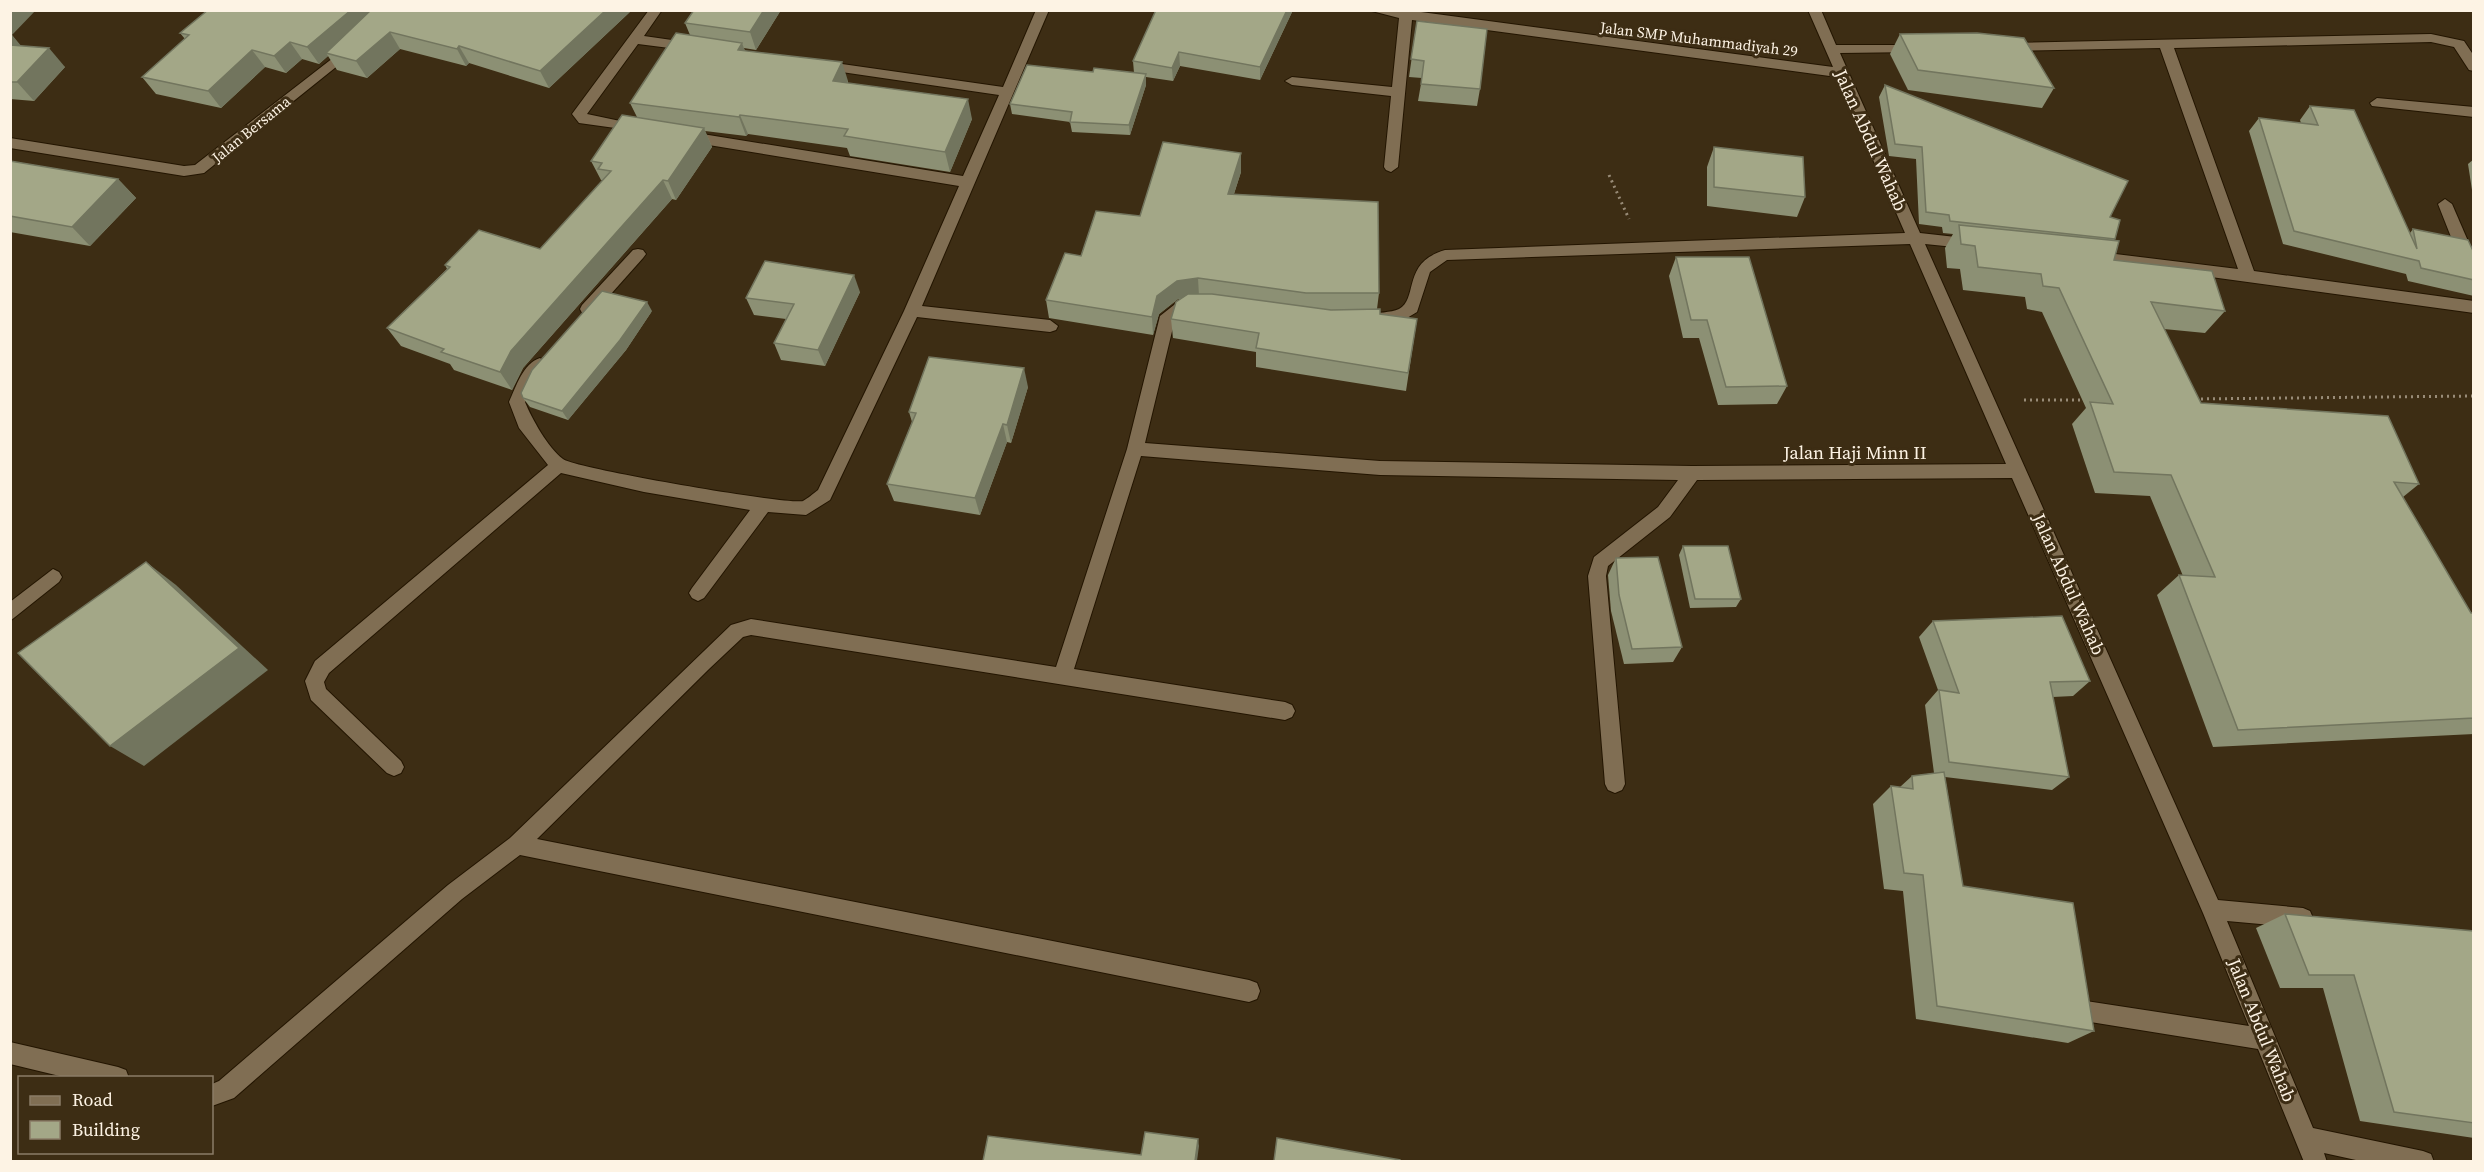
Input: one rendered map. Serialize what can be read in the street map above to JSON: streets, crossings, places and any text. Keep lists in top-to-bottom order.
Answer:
{
  "streets": {
    "street": [
      "Jalan SMP Muhammadiyah 29",
      "Jalan Bersama",
      "Jalan Abdul Wahab",
      "Jalan Haji Minn II"
    ]
  },
  "crossings": [
    ["Jalan SMP Muhammadiyah 29", "Jalan Abdul Wahab"],
    ["Jalan Abdul Wahab", "Jalan Haji Minn II"]
  ],
  "legend": ["Road", "Building"]
}
